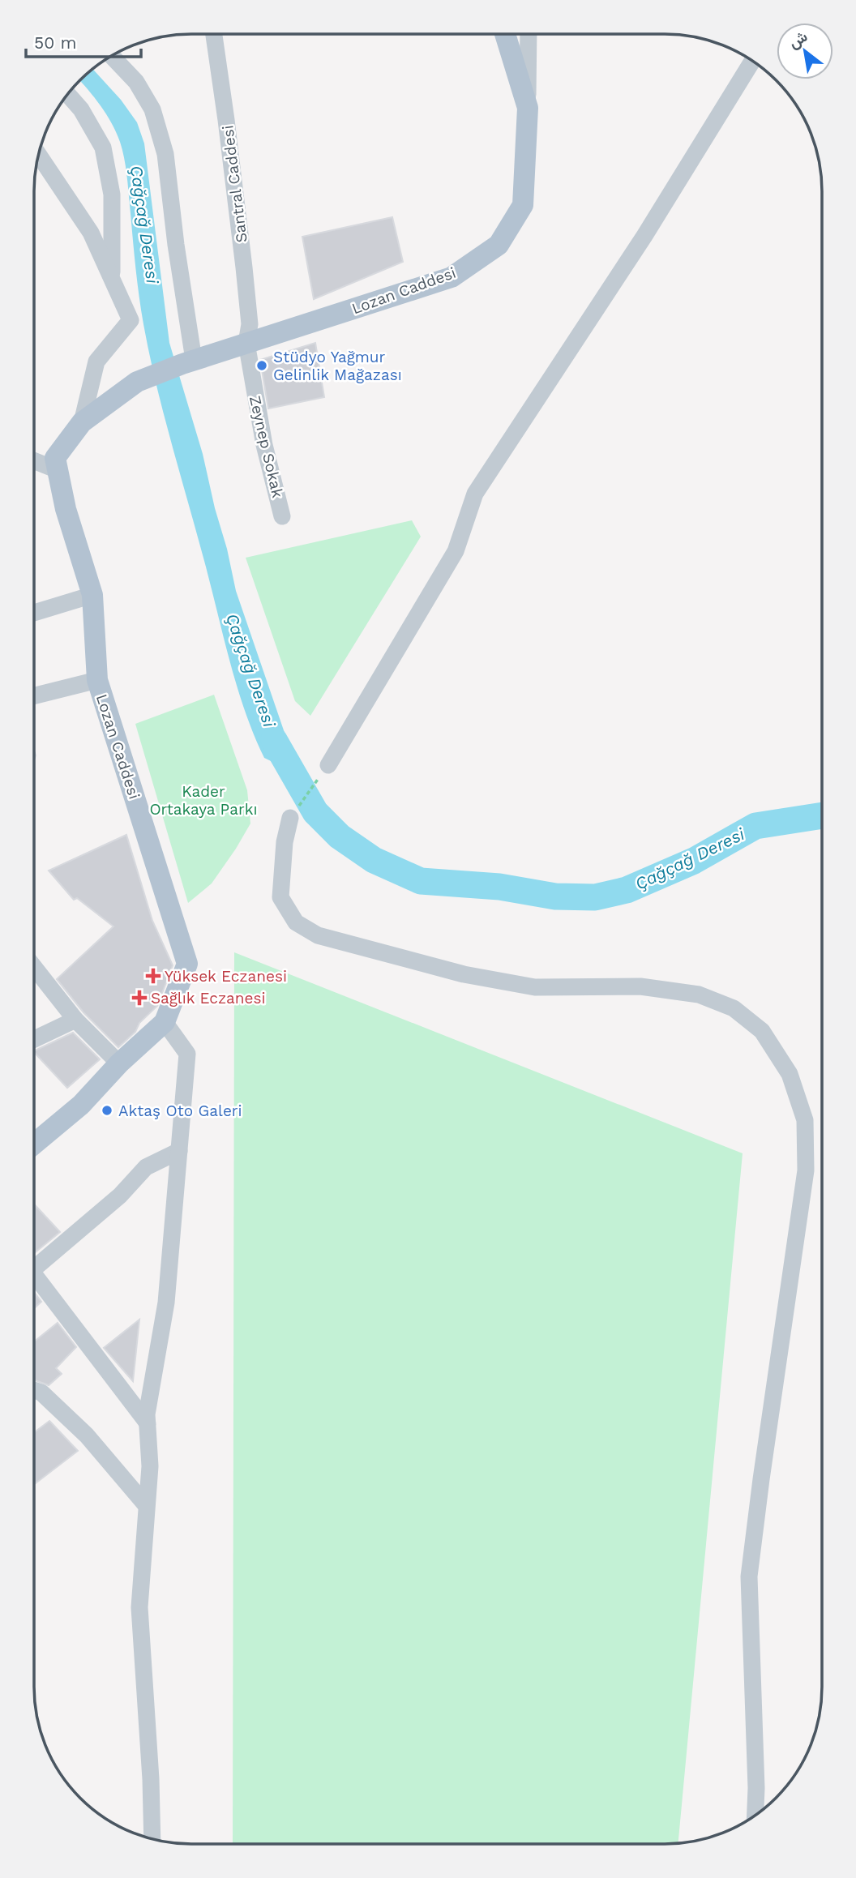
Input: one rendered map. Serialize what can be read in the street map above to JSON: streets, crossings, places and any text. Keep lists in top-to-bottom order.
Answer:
{
  "streets": {
    "main road": ["Lozan Caddesi"],
    "street": ["Santral Caddesi", "Zeynep Sokak"]
  },
  "crossings": [
    ["Santral Caddesi", "Lozan Caddesi"],
    ["Santral Caddesi", "Zeynep Sokak"],
    ["Lozan Caddesi", "Zeynep Sokak"]
  ],
  "water": ["Çağçağ Deresi"],
  "parks": ["Kader Ortakaya Parkı"],
  "places": {
    "other": ["Stüdyo Yağmur Gelinlik Mağazası", "Aktaş Oto Galeri"],
    "health": ["Yüksek Eczanesi", "Sağlık Eczanesi"]
  },
  "scale_bar": "50 m",
  "north": "top left"
}
